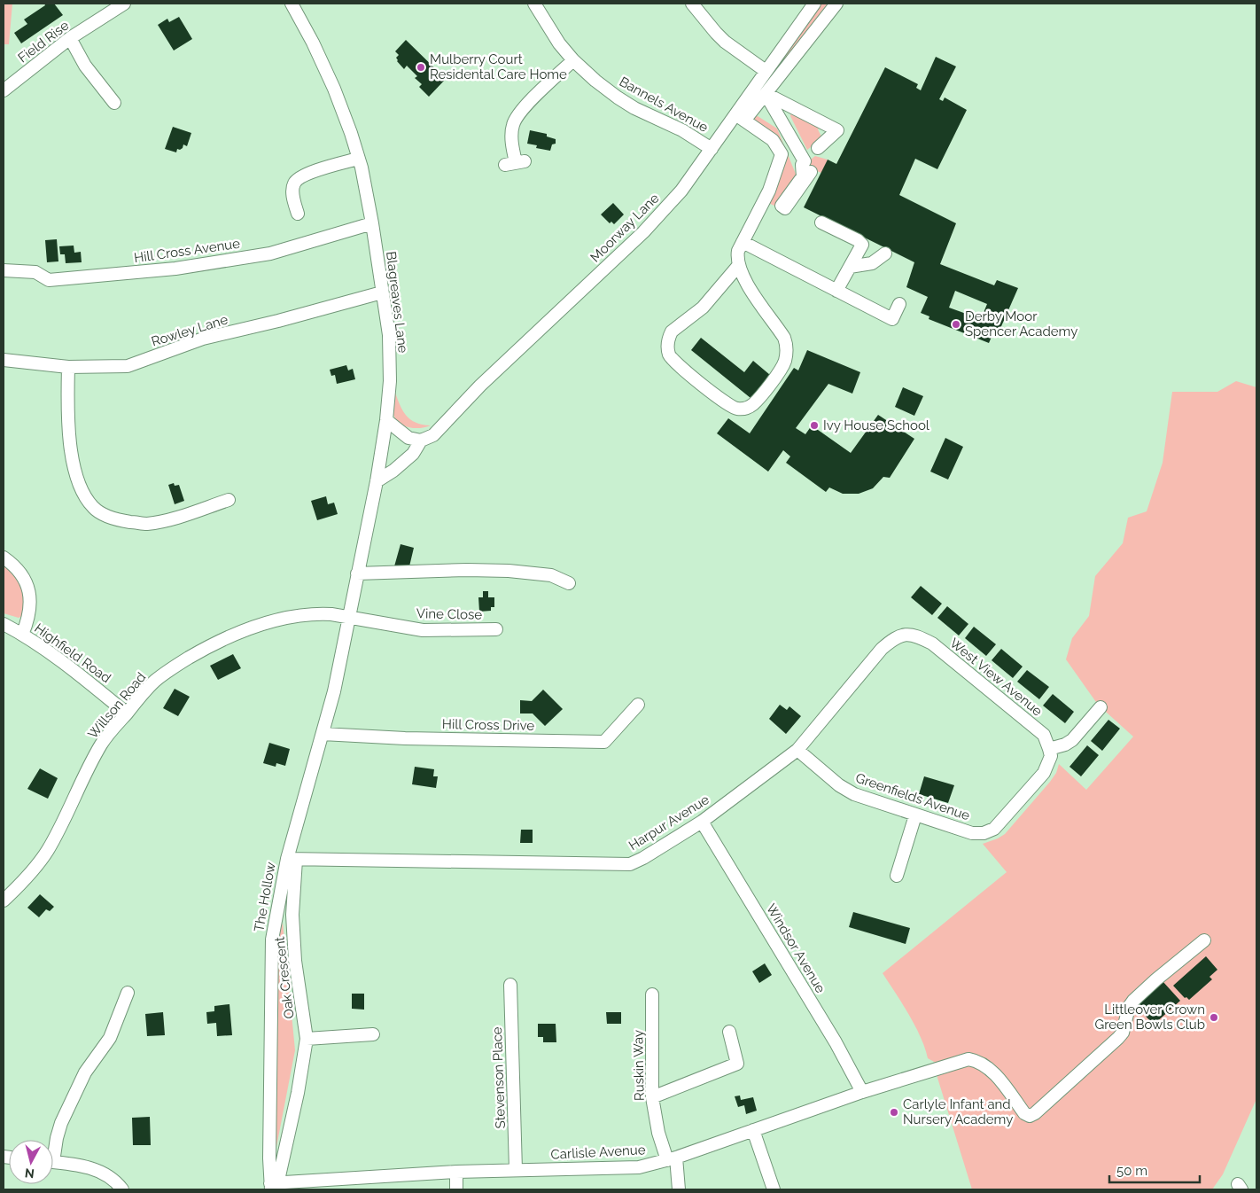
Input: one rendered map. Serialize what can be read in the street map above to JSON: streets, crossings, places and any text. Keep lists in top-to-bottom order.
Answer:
{
  "streets": {
    "street": [
      "Field Rise",
      "Bannels Avenue",
      "Moorway Lane",
      "Hill Cross Avenue",
      "Blagreaves Lane",
      "Rowley Lane",
      "Vine Close",
      "Highfield Road",
      "West View Avenue",
      "Willson Road",
      "Hill Cross Drive",
      "Greenfields Avenue",
      "Harpur Avenue",
      "The Hollow",
      "Windsor Avenue",
      "Oak Crescent",
      "Ruskin Way",
      "Stevenson Place",
      "Carlisle Avenue"
    ]
  },
  "crossings": [
    ["Bannels Avenue", "Moorway Lane"],
    ["Moorway Lane", "Blagreaves Lane"],
    ["Hill Cross Avenue", "Blagreaves Lane"],
    ["Blagreaves Lane", "Rowley Lane"],
    ["Blagreaves Lane", "Vine Close"],
    ["Blagreaves Lane", "Willson Road"],
    ["Blagreaves Lane", "The Hollow"],
    ["Vine Close", "Willson Road"],
    ["Vine Close", "The Hollow"],
    ["Highfield Road", "Willson Road"],
    ["West View Avenue", "Greenfields Avenue"],
    ["West View Avenue", "Harpur Avenue"],
    ["Willson Road", "The Hollow"],
    ["Hill Cross Drive", "The Hollow"],
    ["Greenfields Avenue", "Harpur Avenue"],
    ["Harpur Avenue", "The Hollow"],
    ["Harpur Avenue", "Windsor Avenue"],
    ["Harpur Avenue", "Oak Crescent"],
    ["The Hollow", "Oak Crescent"],
    ["The Hollow", "Carlisle Avenue"],
    ["Windsor Avenue", "Carlisle Avenue"],
    ["Oak Crescent", "Carlisle Avenue"],
    ["Ruskin Way", "Carlisle Avenue"],
    ["Stevenson Place", "Carlisle Avenue"]
  ],
  "places": [
    "Mulberry Court Residental Care Home",
    "Derby Moor Spencer Academy",
    "Ivy House School",
    "Littleover Crown Green Bowls Club",
    "Carlyle Infant and Nursery Academy"
  ],
  "scale_bar": "50 m",
  "north": "bottom"
}
